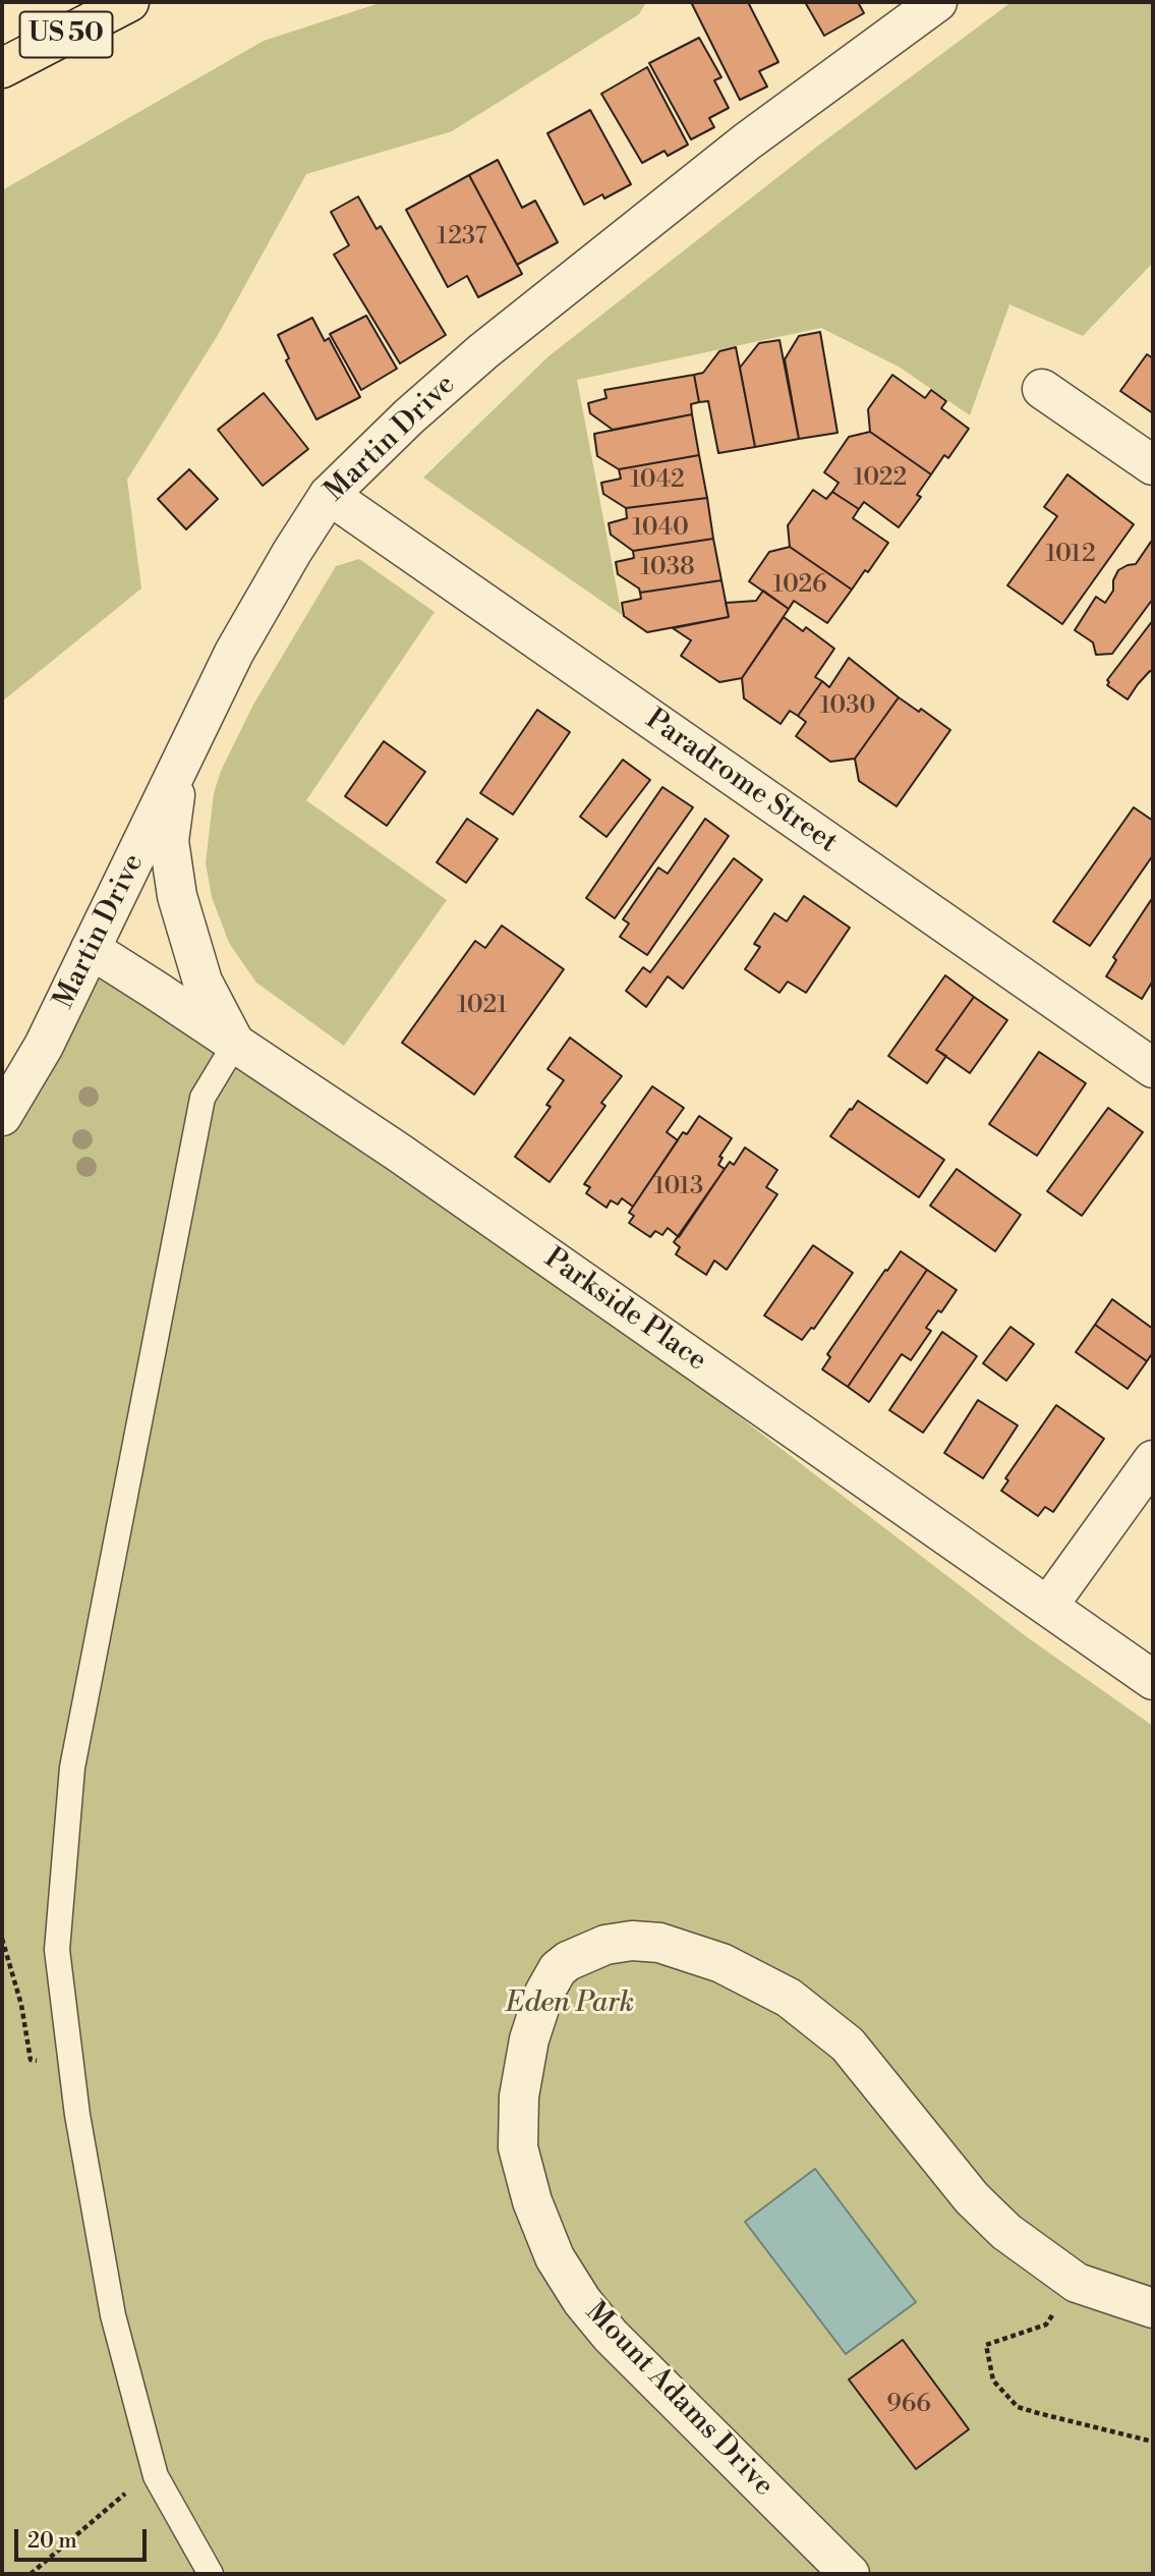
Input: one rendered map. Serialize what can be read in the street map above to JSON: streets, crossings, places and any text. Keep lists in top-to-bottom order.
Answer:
{
  "streets": {
    "highway": ["US 50"],
    "street": [
      "Martin Drive",
      "Paradrome Street",
      "Parkside Place",
      "Mount Adams Drive"
    ]
  },
  "crossings": [
    ["Martin Drive", "Paradrome Street"],
    ["Martin Drive", "Parkside Place"]
  ],
  "parks": ["Eden Park"],
  "house_numbers": [
    "1237",
    "1022",
    "1042",
    "1040",
    "1012",
    "1038",
    "1026",
    "1030",
    "1021",
    "1013",
    "966"
  ],
  "scale_bar": "20 m"
}
